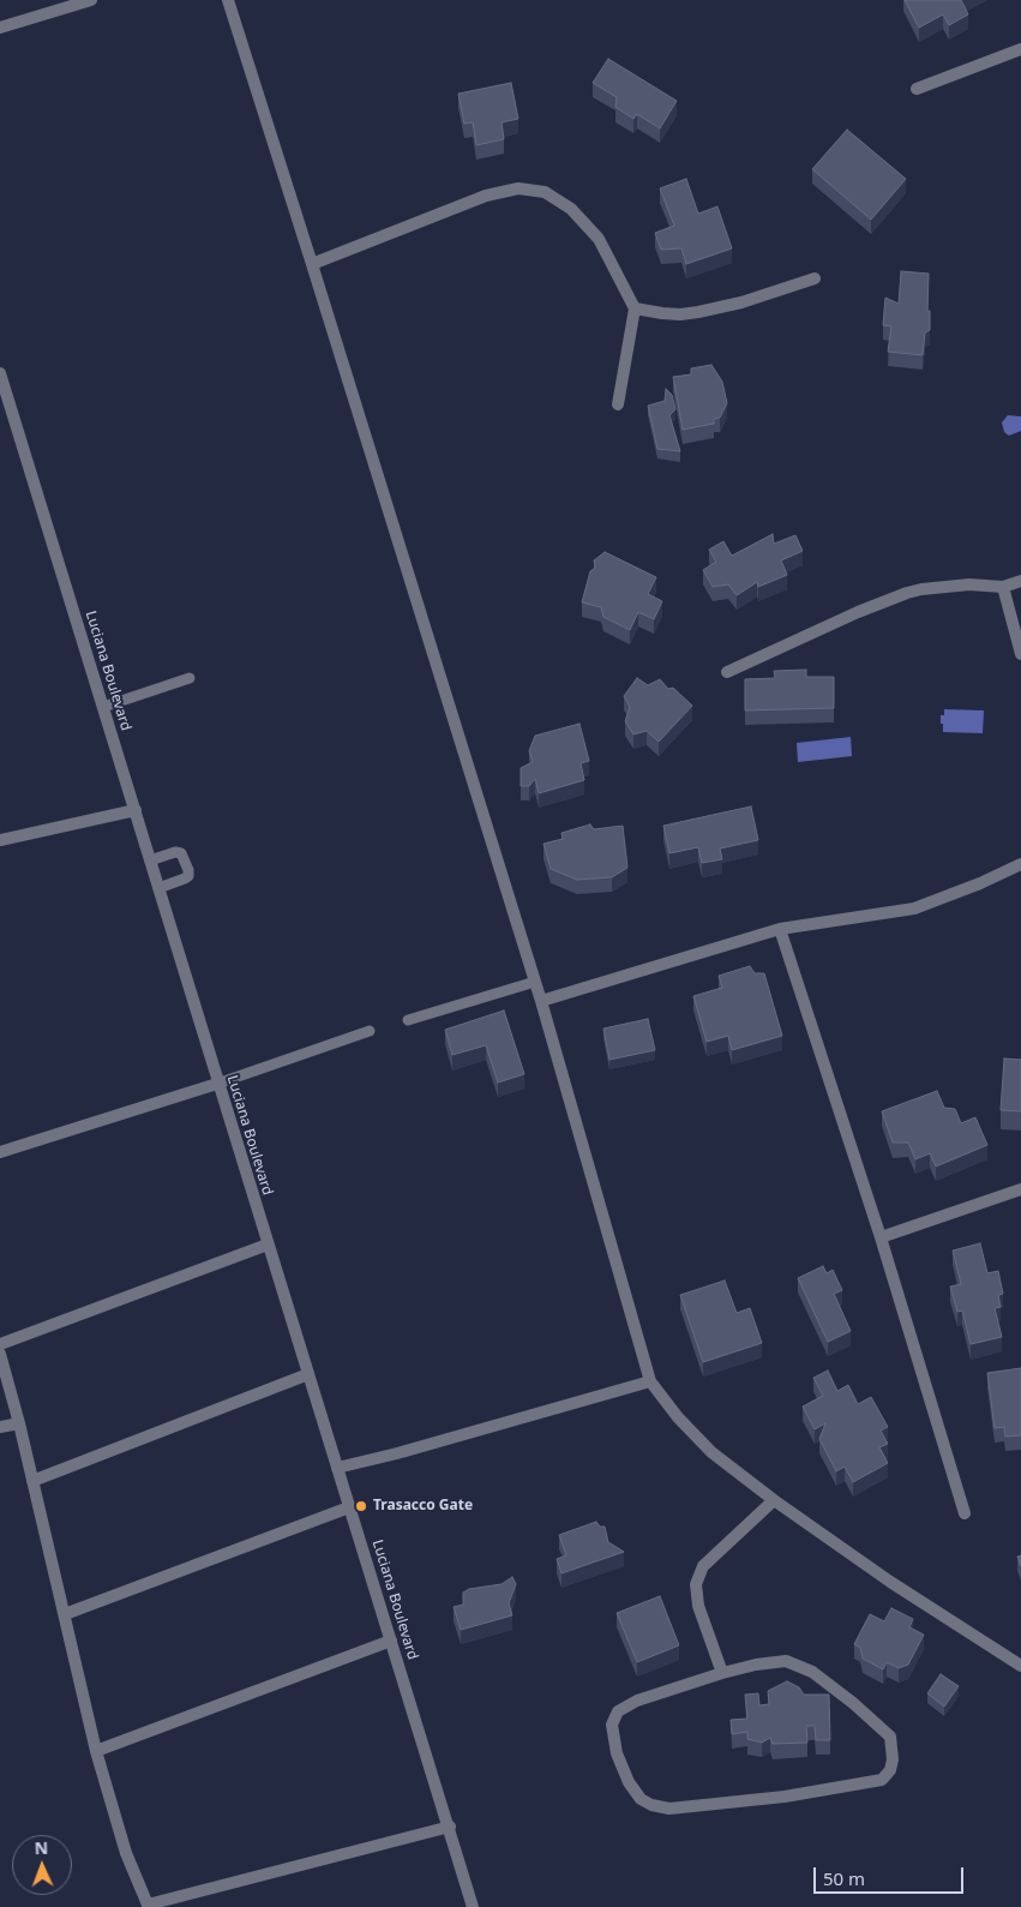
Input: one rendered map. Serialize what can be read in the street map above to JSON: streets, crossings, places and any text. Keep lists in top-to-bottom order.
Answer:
{
  "streets": {
    "street": ["Luciana Boulevard"]
  },
  "places": ["Trasacco Gate"],
  "scale_bar": "50 m",
  "north": "top"
}
